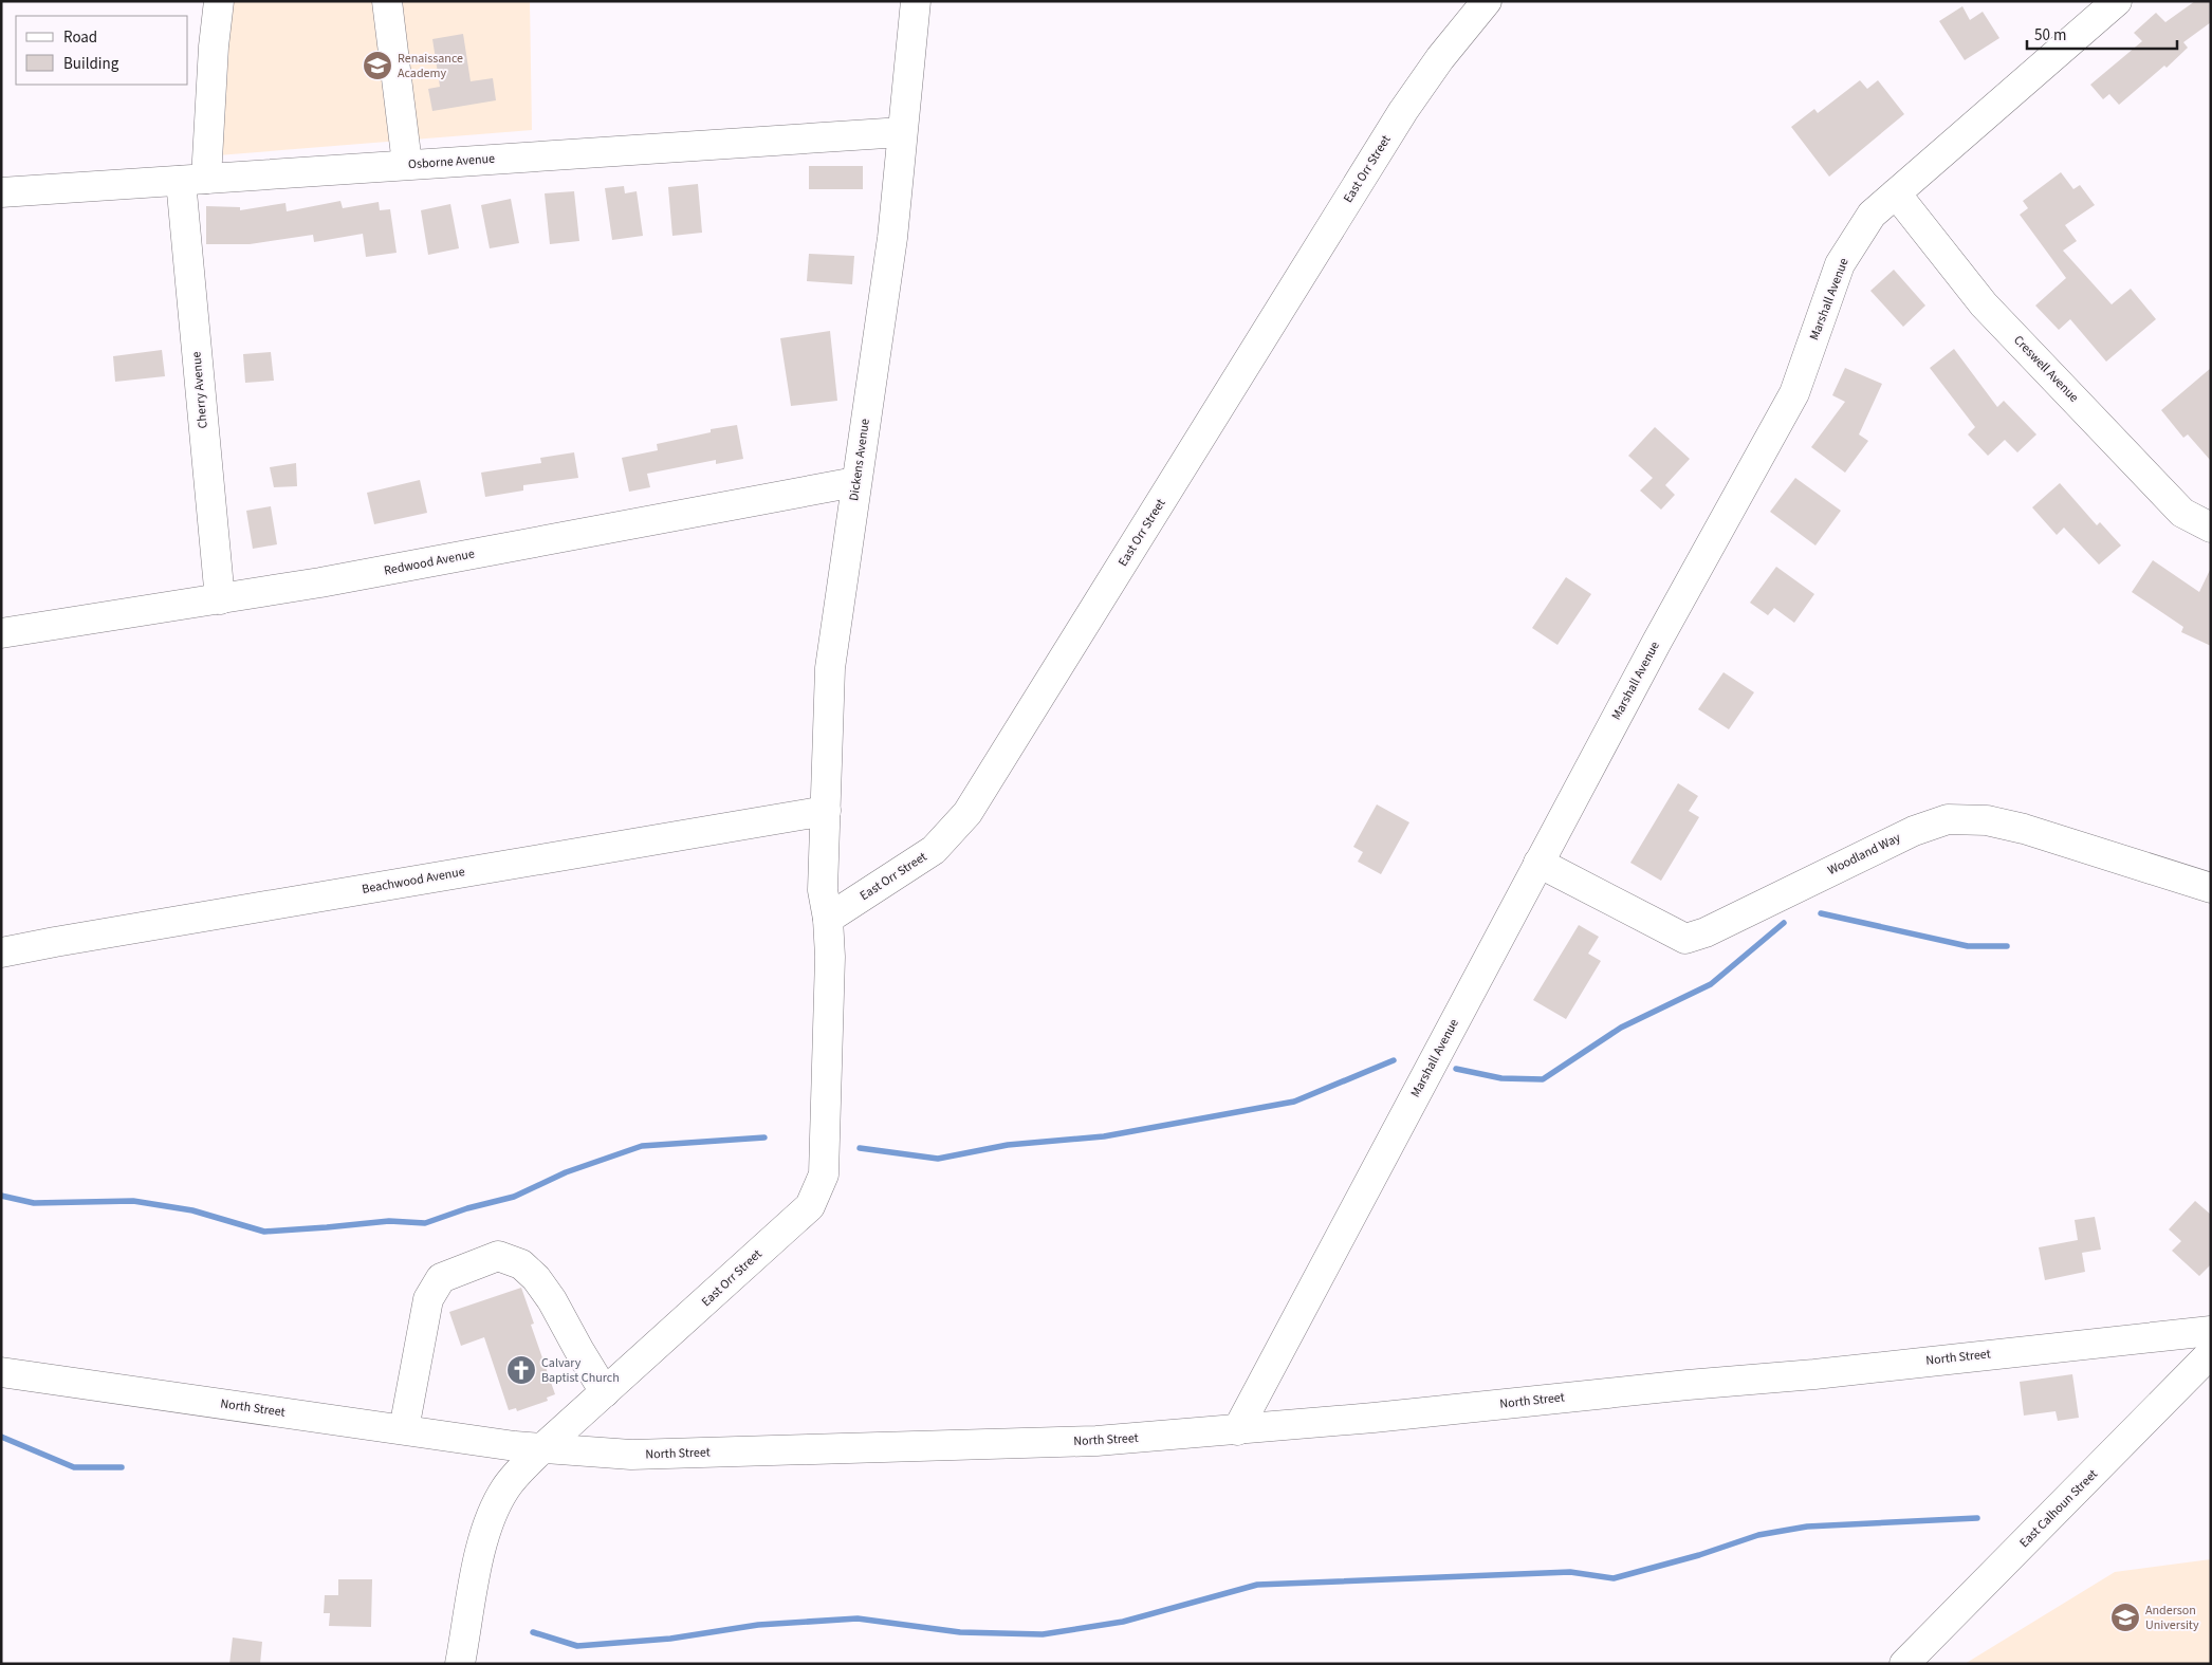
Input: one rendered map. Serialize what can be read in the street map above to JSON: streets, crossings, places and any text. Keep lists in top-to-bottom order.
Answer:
{
  "streets": {
    "street": [
      "Osborne Avenue",
      "East Orr Street",
      "Marshall Avenue",
      "Creswell Avenue",
      "Cherry Avenue",
      "Dickens Avenue",
      "Redwood Avenue",
      "Woodland Way",
      "Beachwood Avenue",
      "North Street",
      "East Calhoun Street"
    ]
  },
  "crossings": [
    ["Osborne Avenue", "Cherry Avenue"],
    ["Osborne Avenue", "Dickens Avenue"],
    ["East Orr Street", "Dickens Avenue"],
    ["East Orr Street", "North Street"],
    ["Marshall Avenue", "Creswell Avenue"],
    ["Marshall Avenue", "Woodland Way"],
    ["Marshall Avenue", "North Street"],
    ["Cherry Avenue", "Redwood Avenue"],
    ["Dickens Avenue", "Redwood Avenue"],
    ["Dickens Avenue", "Beachwood Avenue"]
  ],
  "places": {
    "school or university": ["Renaissance Academy", "Anderson University"],
    "church": ["Calvary Baptist Church"]
  },
  "legend": ["Road", "Building"],
  "scale_bar": "50 m"
}
